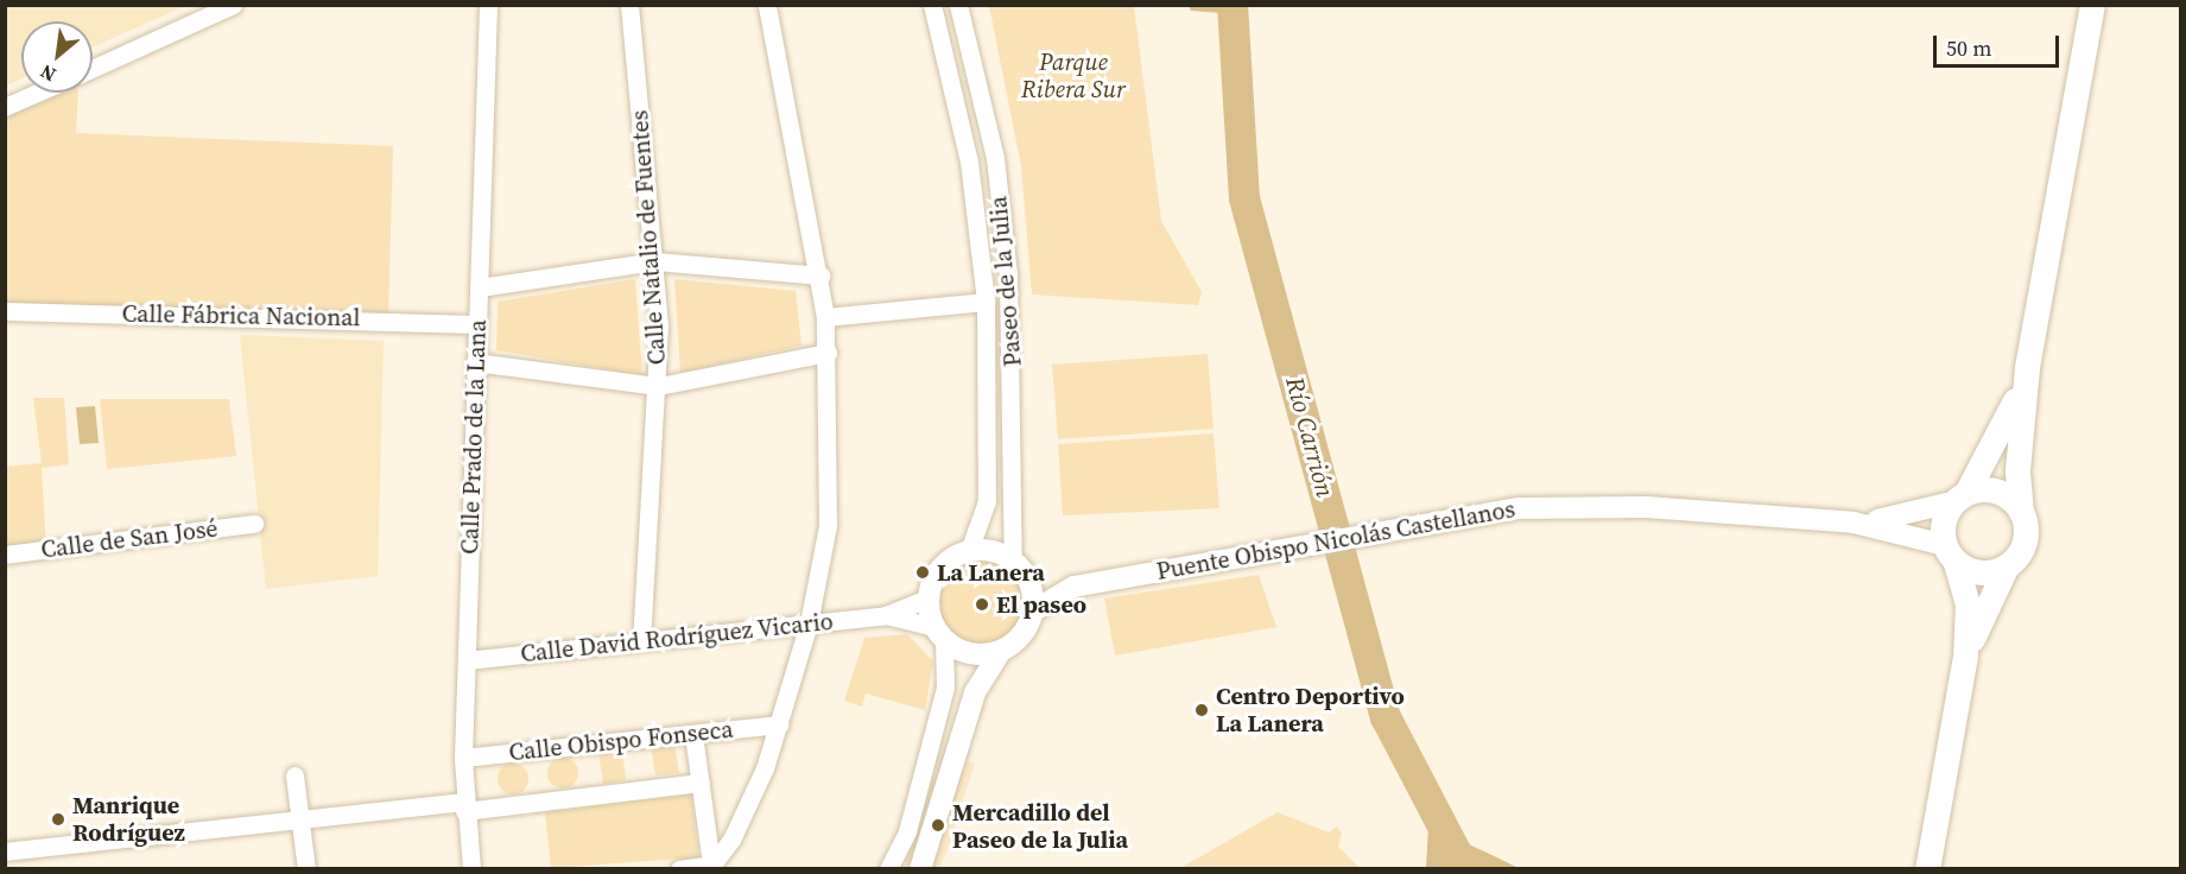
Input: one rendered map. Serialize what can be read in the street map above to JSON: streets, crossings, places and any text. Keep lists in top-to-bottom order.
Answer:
{
  "streets": {
    "street": [
      "Calle Natalio de Fuentes",
      "Paseo de la Julia",
      "Calle Fábrica Nacional",
      "Calle Prado de la Lana",
      "Calle de San José",
      "Puente Obispo Nicolás Castellanos",
      "Calle David Rodríguez Vicario",
      "Calle Obispo Fonseca"
    ]
  },
  "crossings": [
    ["Calle Natalio de Fuentes", "Calle David Rodríguez Vicario"],
    ["Paseo de la Julia", "Puente Obispo Nicolás Castellanos"],
    ["Paseo de la Julia", "Calle David Rodríguez Vicario"],
    ["Calle Fábrica Nacional", "Calle Prado de la Lana"],
    ["Calle Prado de la Lana", "Calle David Rodríguez Vicario"],
    ["Calle Prado de la Lana", "Calle Obispo Fonseca"],
    ["Puente Obispo Nicolás Castellanos", "Calle David Rodríguez Vicario"]
  ],
  "water": ["Río Carrión"],
  "parks": ["Parque Ribera Sur"],
  "places": [
    "La Lanera",
    "El paseo",
    "Centro Deportivo La Lanera",
    "Manrique Rodríguez",
    "Mercadillo del Paseo de la Julia"
  ],
  "scale_bar": "50 m",
  "north": "bottom left"
}
